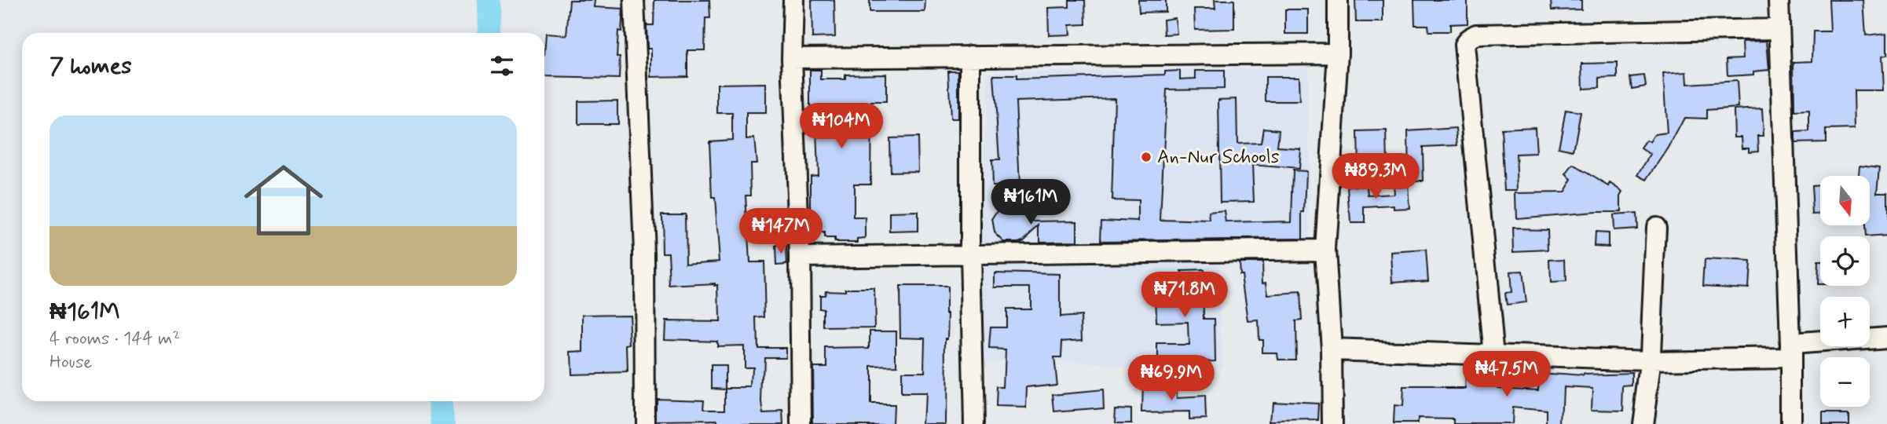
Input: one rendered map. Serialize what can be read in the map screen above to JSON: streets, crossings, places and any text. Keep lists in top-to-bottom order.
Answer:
{
  "places": ["An-Nur Schools"],
  "north": "bottom",
  "page": {
    "heading": "7 homes",
    "list": [
      {
        "name": "₦161M",
        "note": "4 rooms · 144 m² · House"
      }
    ],
    "price": [
      "₦104M",
      "₦89.3M",
      "₦161M",
      "₦147M",
      "₦71.8M",
      "₦47.5M",
      "₦69.9M"
    ],
    "map_buttons": ["+", "−"]
  }
}
